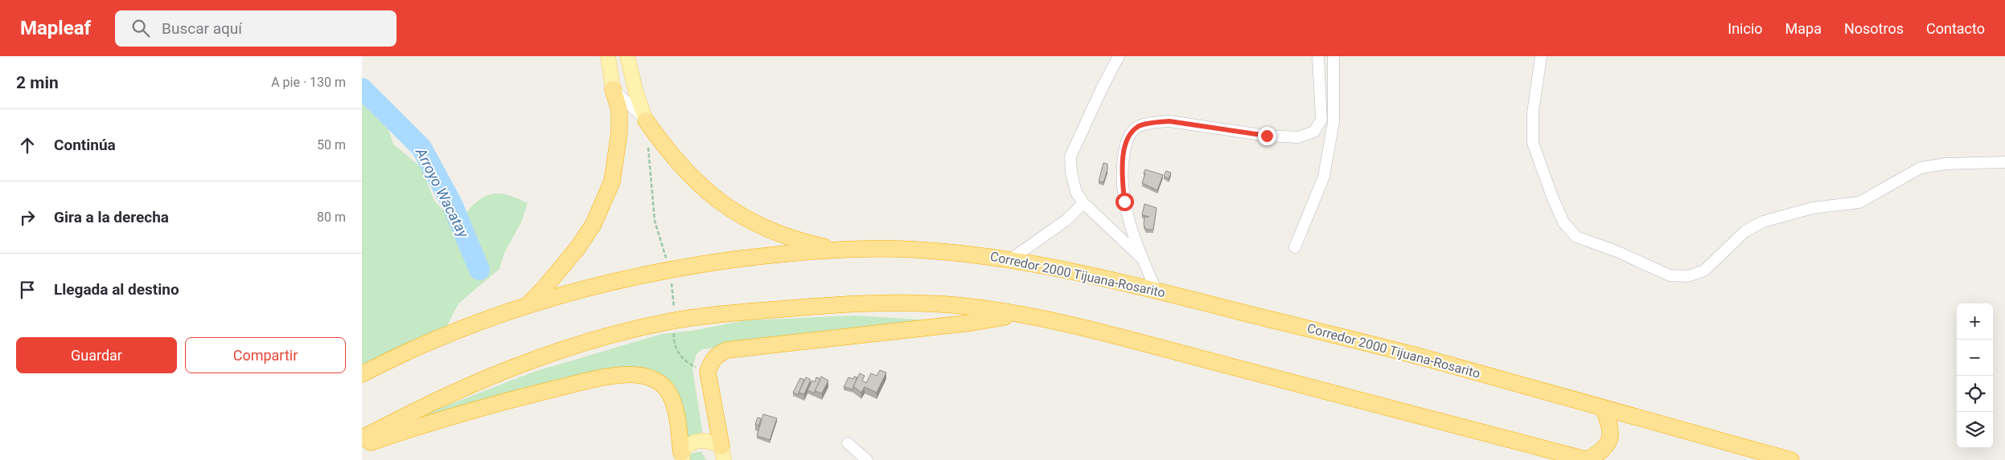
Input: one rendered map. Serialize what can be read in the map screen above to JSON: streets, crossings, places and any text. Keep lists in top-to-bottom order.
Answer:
{
  "streets": {
    "highway": ["Corredor 2000 Tijuana-Rosarito"]
  },
  "water": ["Arroyo Wacatay"],
  "page": {
    "header": "Mapleaf",
    "search": "Buscar aquí",
    "nav": [
      "Inicio",
      "Mapa",
      "Nosotros",
      "Contacto"
    ],
    "heading": ["2 min", "A pie · 130 m"],
    "list": [
      ["Continúa", "50 m"],
      ["Gira a la derecha", "80 m"],
      "Llegada al destino"
    ],
    "map_buttons": ["+", "−"],
    "buttons": ["Guardar", "Compartir"]
  }
}
